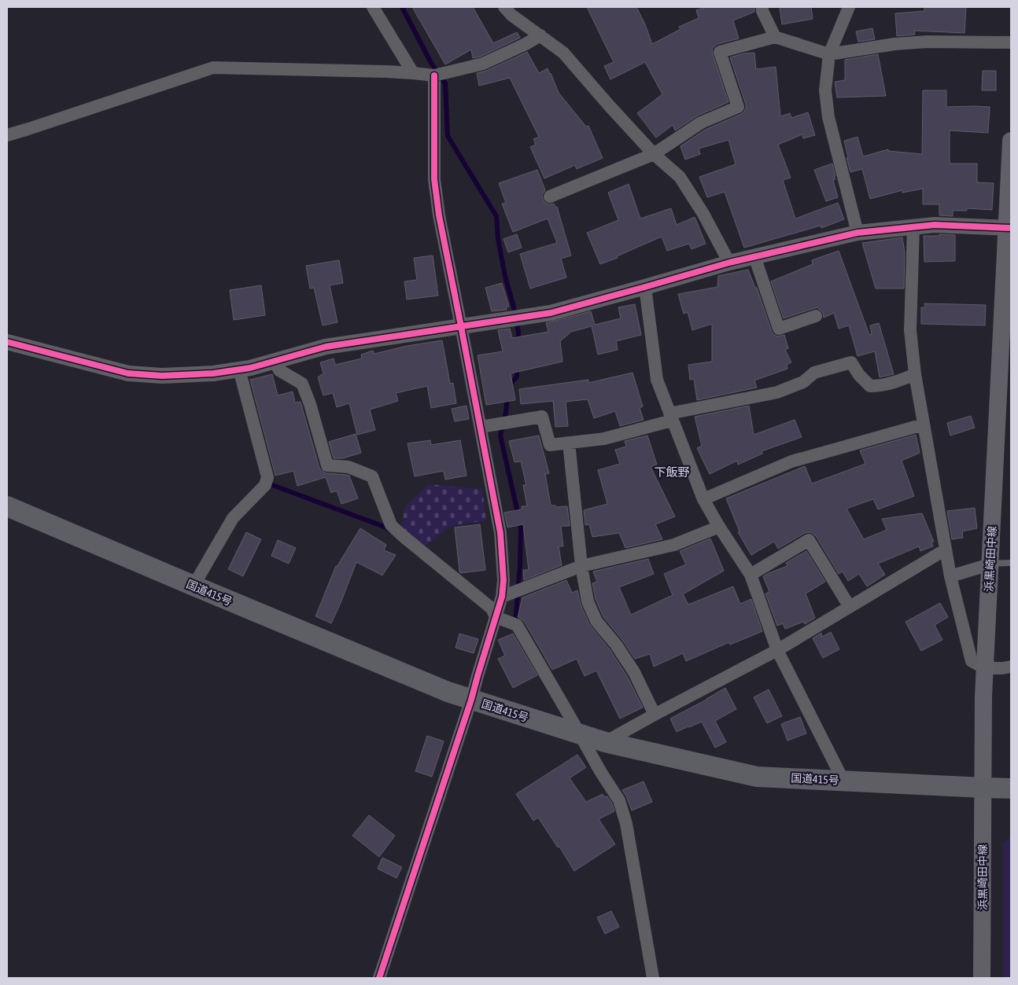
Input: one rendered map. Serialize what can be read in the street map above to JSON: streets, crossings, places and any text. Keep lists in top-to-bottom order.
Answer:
{
  "streets": {
    "highway": ["国道415号"],
    "main road": ["浜黒崎田中線"]
  },
  "crossings": [
    ["浜黒崎田中線", "国道415号"]
  ],
  "districts": ["下飯野"]
}
